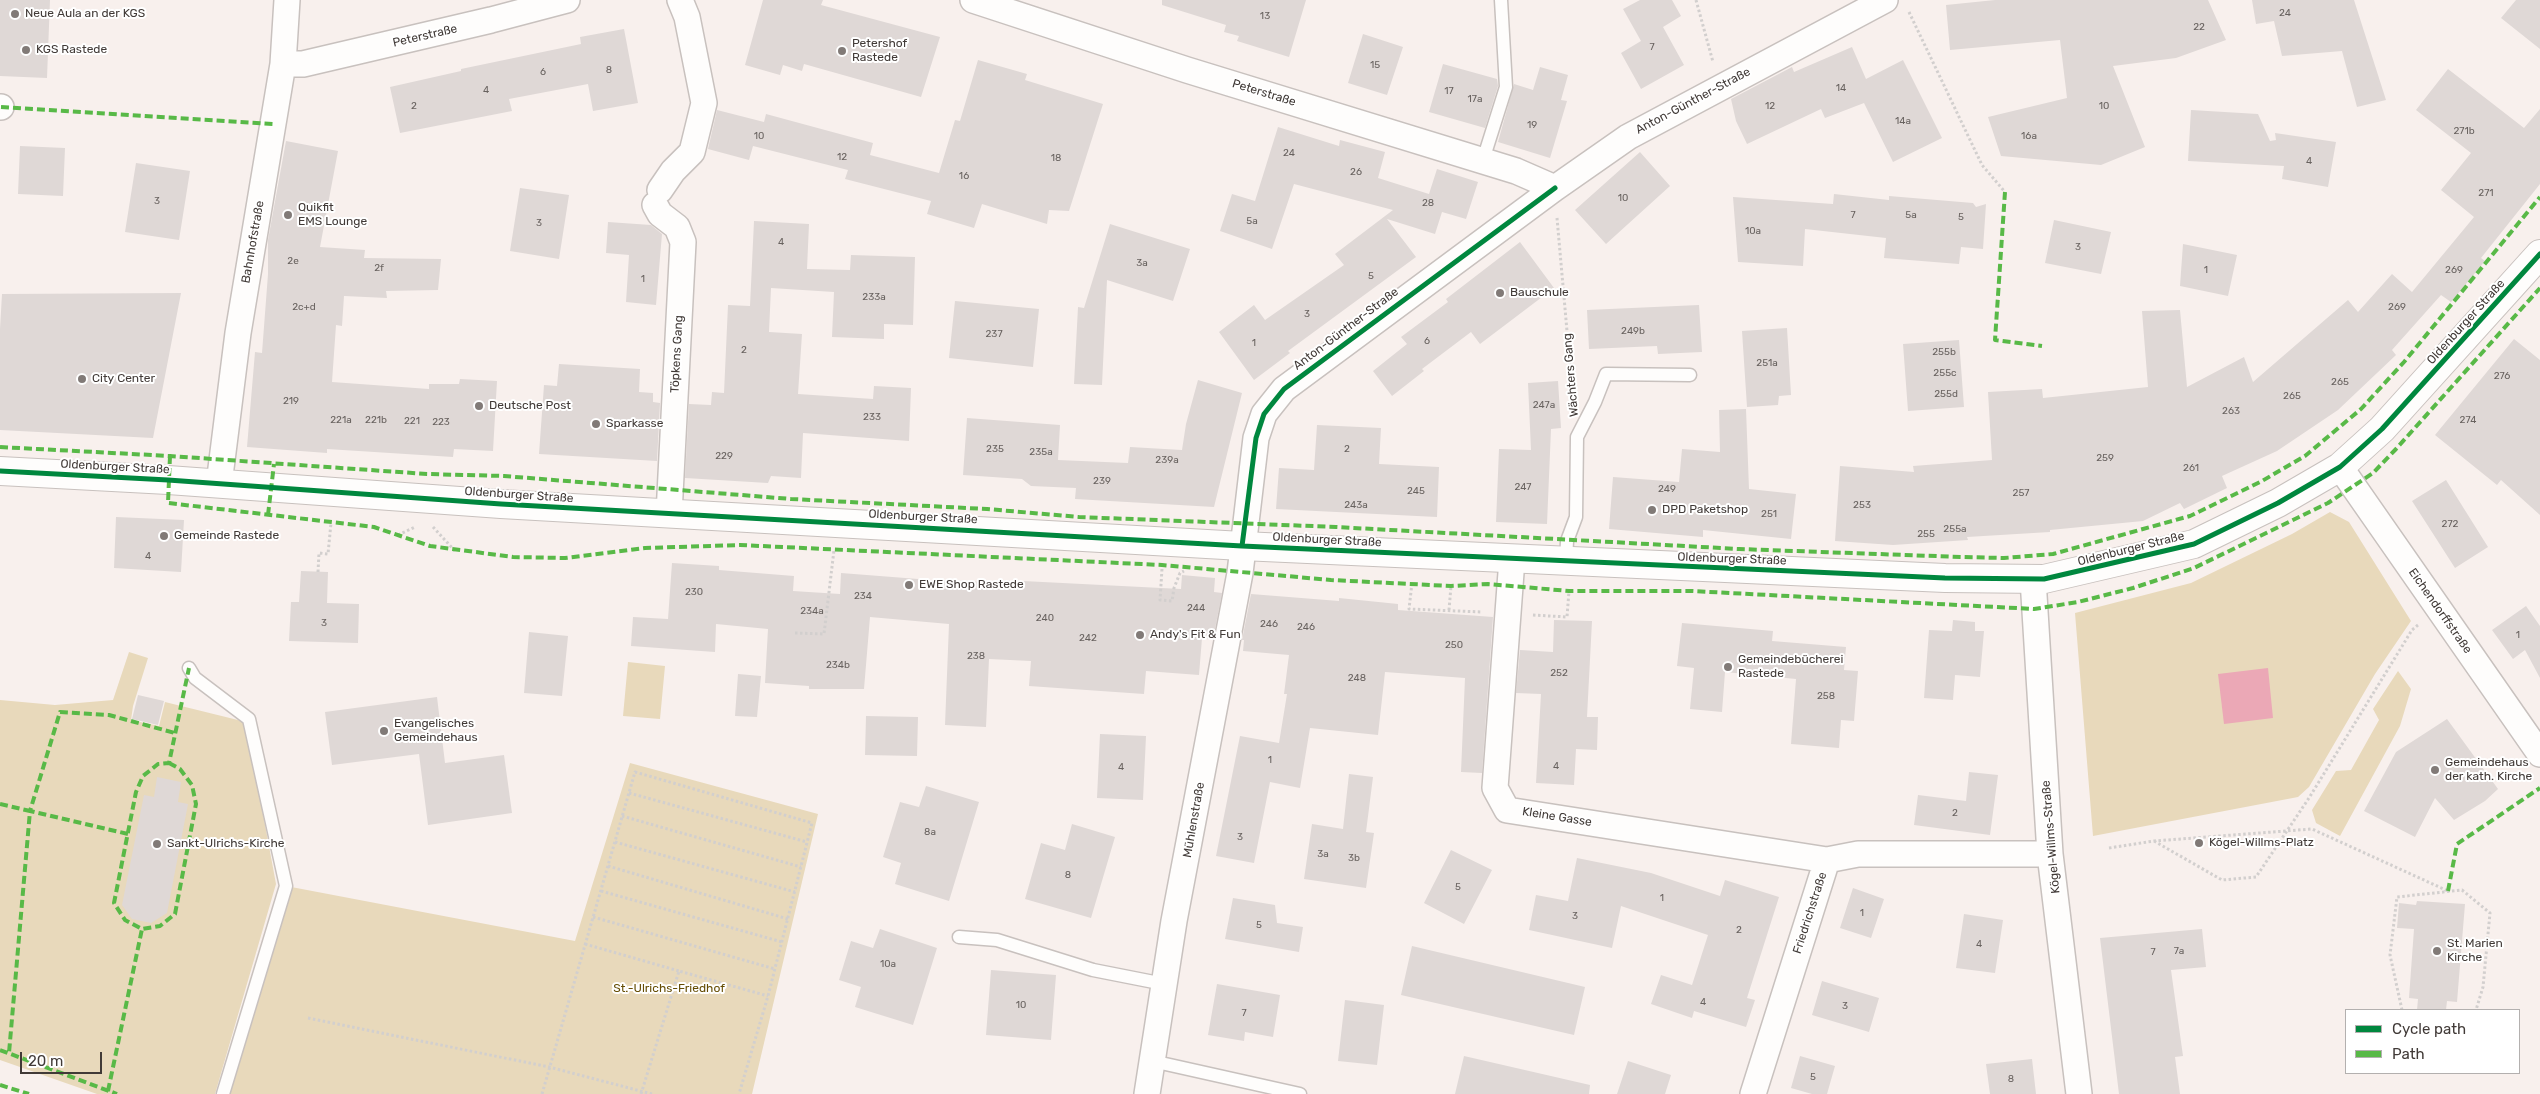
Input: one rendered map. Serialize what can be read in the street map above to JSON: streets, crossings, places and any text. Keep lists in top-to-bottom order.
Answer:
{
  "streets": {
    "street": [
      "Peterstraße",
      "Anton-Günther-Straße",
      "Bahnhofstraße",
      "Oldenburger Straße",
      "Töpkens Gang",
      "Eichendorffstraße",
      "Kleine Gasse",
      "Mühlenstraße",
      "Kögel-Willms-Straße",
      "Friedrichstraße"
    ],
    "path": ["Wächters Gang"]
  },
  "crossings": [
    ["Peterstraße", "Anton-Günther-Straße"],
    ["Peterstraße", "Bahnhofstraße"],
    ["Peterstraße", "Wächters Gang"],
    ["Anton-Günther-Straße", "Oldenburger Straße"],
    ["Anton-Günther-Straße", "Wächters Gang"],
    ["Anton-Günther-Straße", "Mühlenstraße"],
    ["Bahnhofstraße", "Oldenburger Straße"],
    ["Oldenburger Straße", "Töpkens Gang"],
    ["Oldenburger Straße", "Eichendorffstraße"],
    ["Oldenburger Straße", "Kleine Gasse"],
    ["Oldenburger Straße", "Mühlenstraße"],
    ["Oldenburger Straße", "Kögel-Willms-Straße"],
    ["Kleine Gasse", "Friedrichstraße"],
    ["Kögel-Willms-Straße", "Friedrichstraße"]
  ],
  "parks": ["St.-Ulrichs-Friedhof"],
  "places": [
    "Neue Aula an der KGS",
    "KGS Rastede",
    "Petershof Rastede",
    "Quikfit EMS Lounge",
    "Bauschule",
    "City Center",
    "Deutsche Post",
    "Sparkasse",
    "DPD Paketshop",
    "Gemeinde Rastede",
    "EWE Shop Rastede",
    "Andy's Fit & Fun",
    "Gemeindebücherei Rastede",
    "Evangelisches Gemeindehaus",
    "Gemeindehaus der kath. Kirche",
    "Kögel-Willms-Platz",
    "Sankt-Ulrichs-Kirche",
    "St. Marien Kirche"
  ],
  "house_numbers": [
    "24",
    "13",
    "22",
    "7",
    "15",
    "8",
    "6",
    "14",
    "4",
    "17",
    "17a",
    "2",
    "12",
    "10",
    "14a",
    "19",
    "271b",
    "10",
    "16a",
    "24",
    "12",
    "18",
    "4",
    "26",
    "16",
    "271",
    "10",
    "3",
    "28",
    "7",
    "5a",
    "5",
    "5a",
    "3",
    "10a",
    "4",
    "3",
    "2e",
    "3a",
    "2f",
    "1",
    "269",
    "5",
    "1",
    "233a",
    "2c+d",
    "269",
    "3",
    "249b",
    "237",
    "6",
    "1",
    "2",
    "255b",
    "251a",
    "255c",
    "276",
    "265",
    "255d",
    "265",
    "219",
    "247a",
    "263",
    "233",
    "221a",
    "221b",
    "274",
    "221",
    "223",
    "235",
    "2",
    "235a",
    "229",
    "259",
    "239a",
    "261",
    "239",
    "247",
    "249",
    "245",
    "257",
    "243a",
    "253",
    "251",
    "272",
    "255a",
    "255",
    "4",
    "230",
    "234",
    "244",
    "234a",
    "240",
    "3",
    "246",
    "246",
    "1",
    "242",
    "250",
    "238",
    "234b",
    "252",
    "248",
    "258",
    "1",
    "4",
    "4",
    "2",
    "8a",
    "3",
    "3a",
    "3b",
    "8",
    "5",
    "1",
    "1",
    "3",
    "5",
    "2",
    "4",
    "7a",
    "7",
    "10a",
    "4",
    "10",
    "3",
    "7",
    "5",
    "8"
  ],
  "legend": ["Cycle path", "Path"],
  "scale_bar": "20 m"
}
